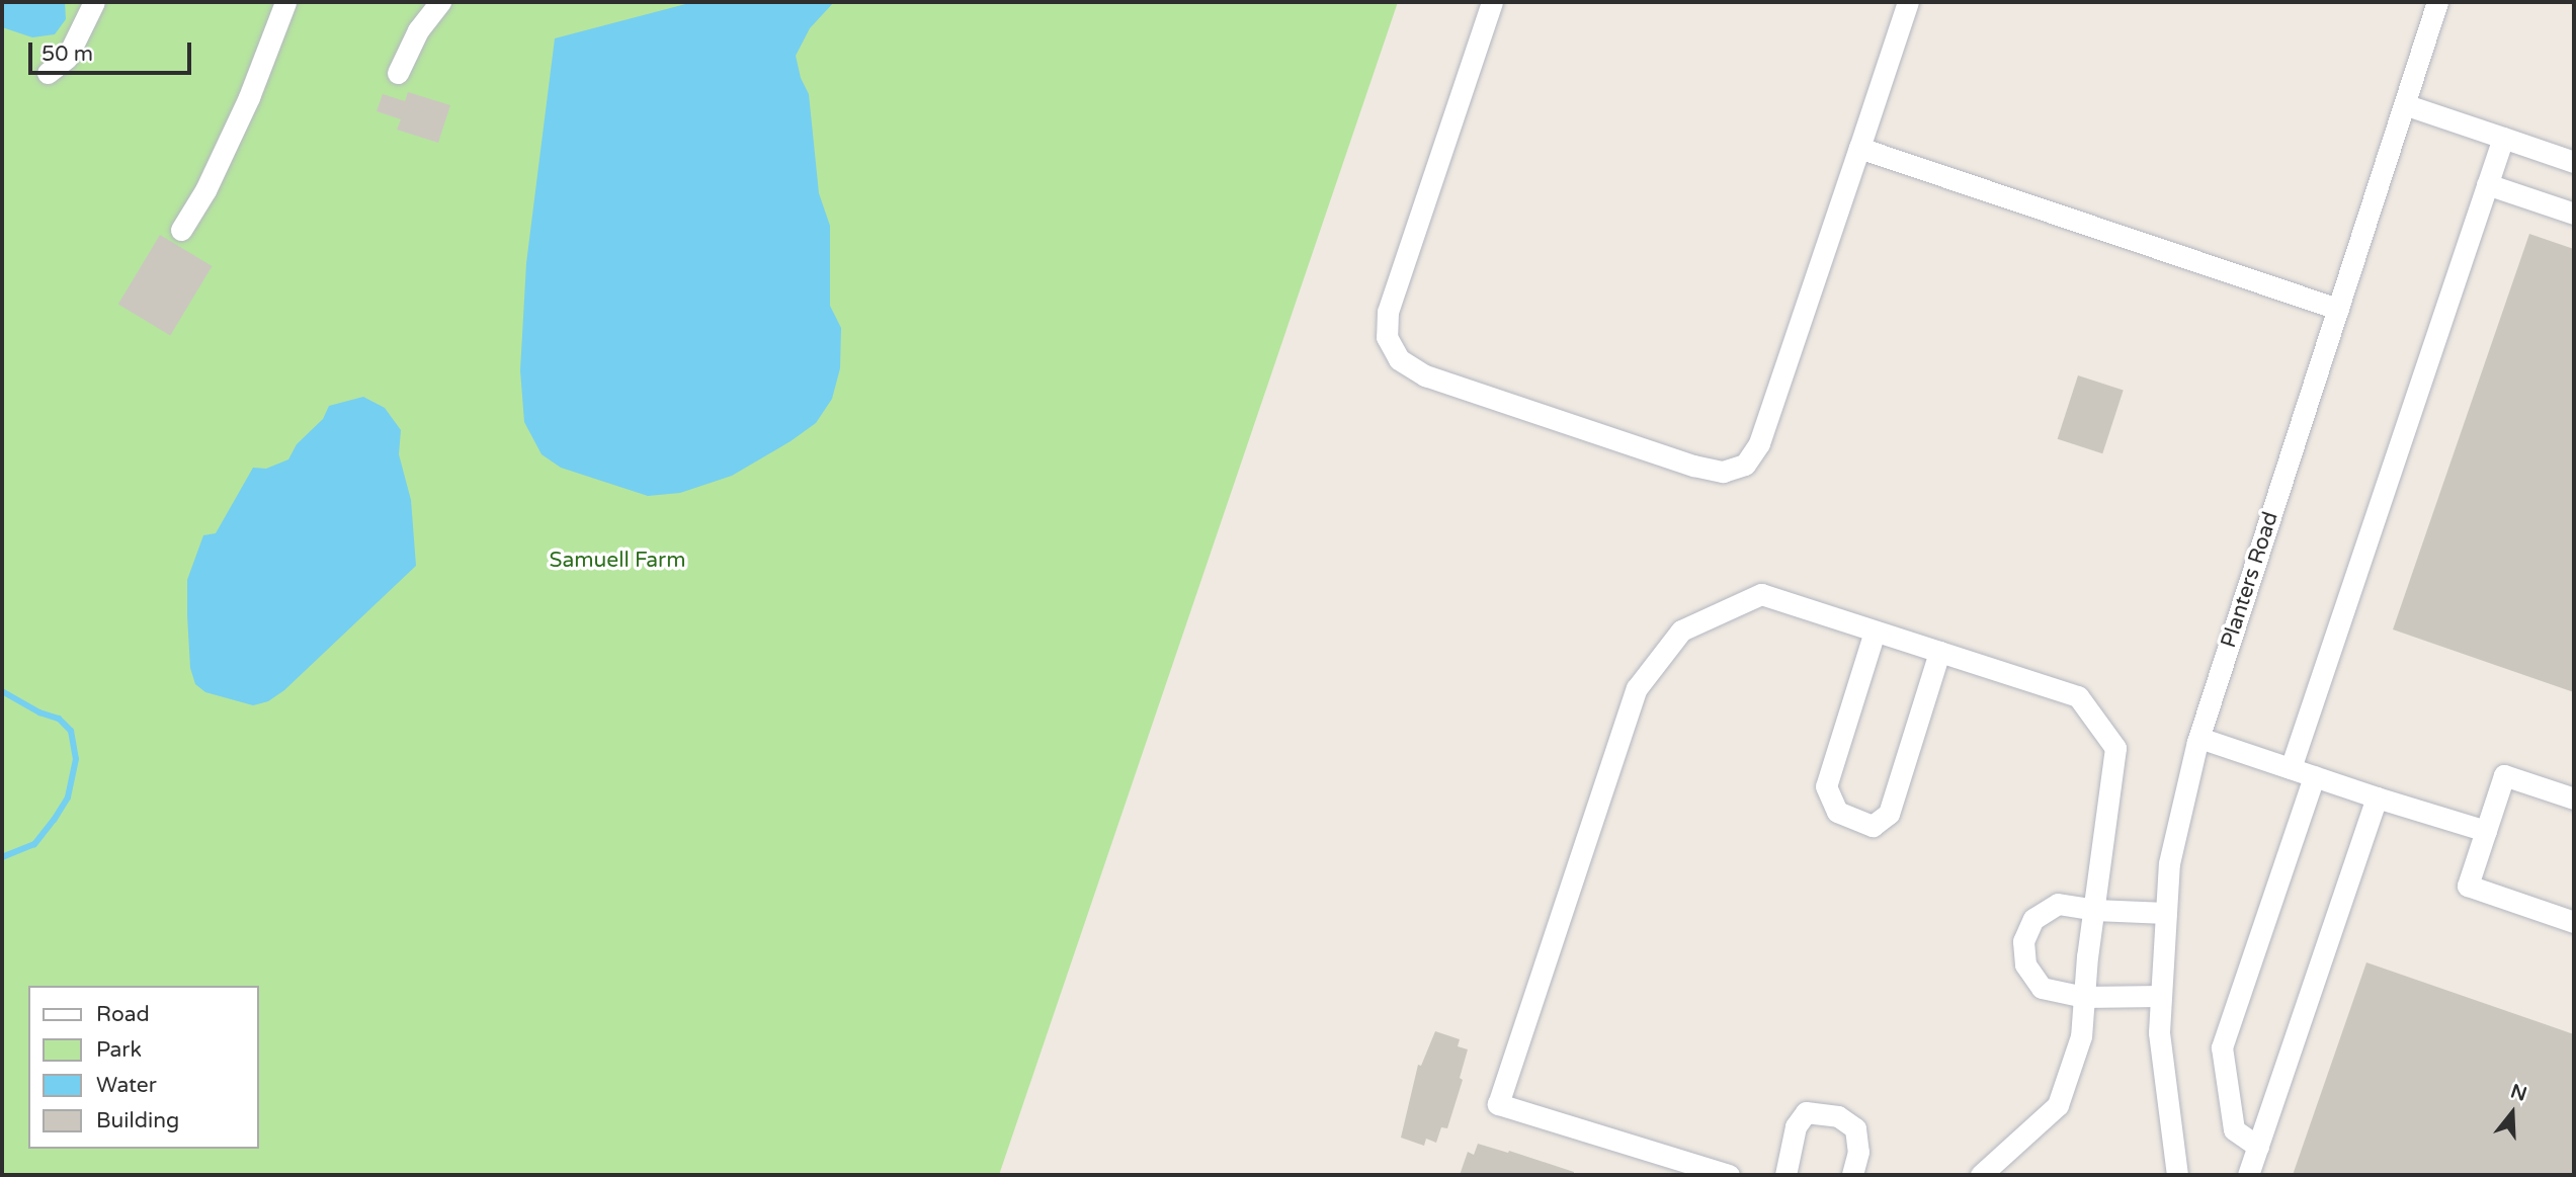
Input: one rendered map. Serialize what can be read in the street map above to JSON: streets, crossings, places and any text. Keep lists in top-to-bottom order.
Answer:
{
  "streets": {
    "street": ["Planters Road"]
  },
  "parks": ["Samuell Farm"],
  "legend": [
    "Road",
    "Park",
    "Water",
    "Building"
  ],
  "scale_bar": "50 m",
  "north": "top"
}
